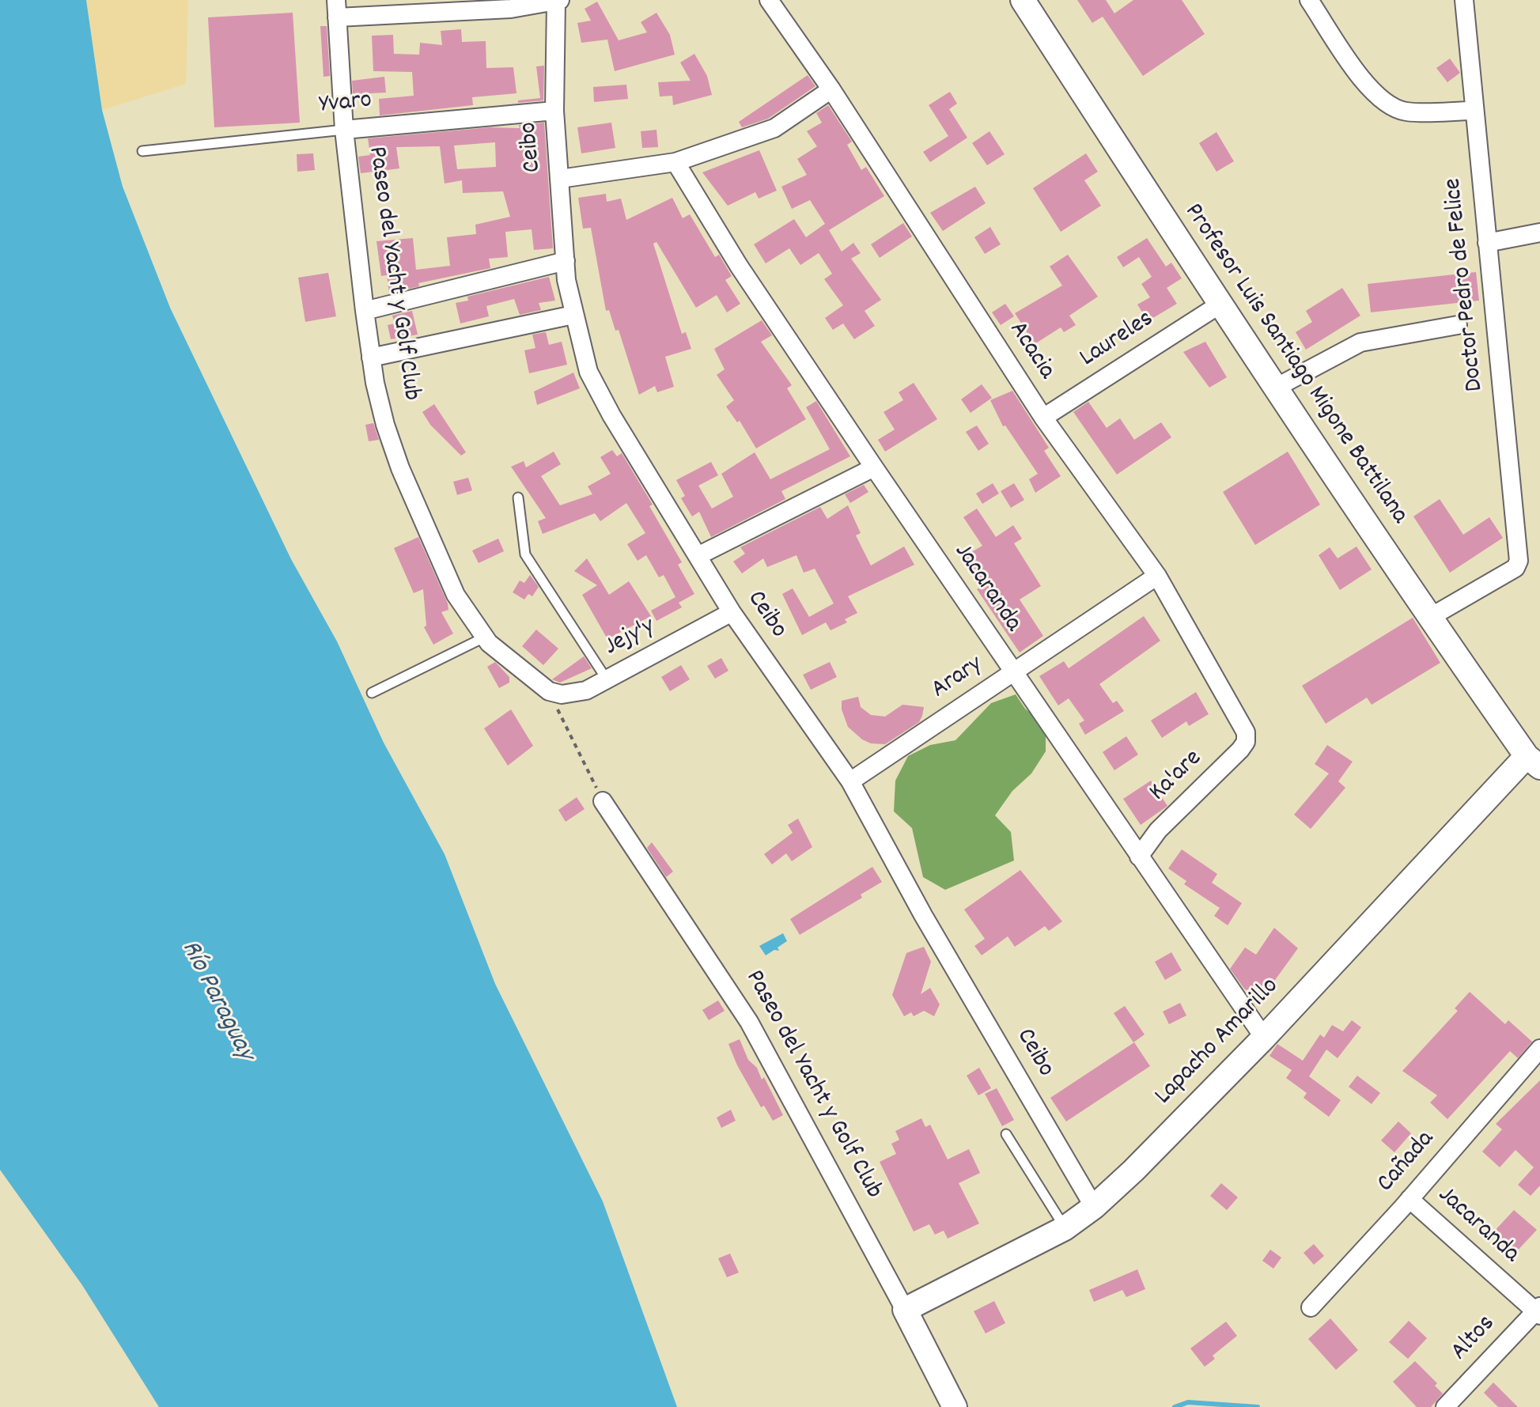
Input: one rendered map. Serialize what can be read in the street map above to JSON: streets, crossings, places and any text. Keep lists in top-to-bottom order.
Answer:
{
  "streets": {
    "main road": ["Paseo del Yacht y Golf Club", "Profesor Luis Santiago Migone Battilana", "Lapacho Amarillo"],
    "street": [
      "Yvaro",
      "Ceibo",
      "Doctor Pedro de Felice",
      "Laureles",
      "Acacia",
      "Jacaranda",
      "Jejy'y",
      "Arary",
      "Ka'are",
      "Cañada",
      "Altos"
    ]
  },
  "crossings": [
    ["Yvaro", "Ceibo"],
    ["Yvaro", "Paseo del Yacht y Golf Club"],
    ["Ceibo", "Jejy'y"],
    ["Ceibo", "Arary"],
    ["Ceibo", "Lapacho Amarillo"],
    ["Paseo del Yacht y Golf Club", "Jejy'y"],
    ["Paseo del Yacht y Golf Club", "Lapacho Amarillo"],
    ["Doctor Pedro de Felice", "Profesor Luis Santiago Migone Battilana"],
    ["Laureles", "Acacia"],
    ["Laureles", "Profesor Luis Santiago Migone Battilana"],
    ["Acacia", "Arary"],
    ["Acacia", "Ka'are"],
    ["Profesor Luis Santiago Migone Battilana", "Lapacho Amarillo"],
    ["Jacaranda", "Arary"],
    ["Jacaranda", "Ka'are"],
    ["Jacaranda", "Lapacho Amarillo"],
    ["Jacaranda", "Cañada"],
    ["Jacaranda", "Altos"]
  ],
  "water": ["Río Paraguay"]
}
